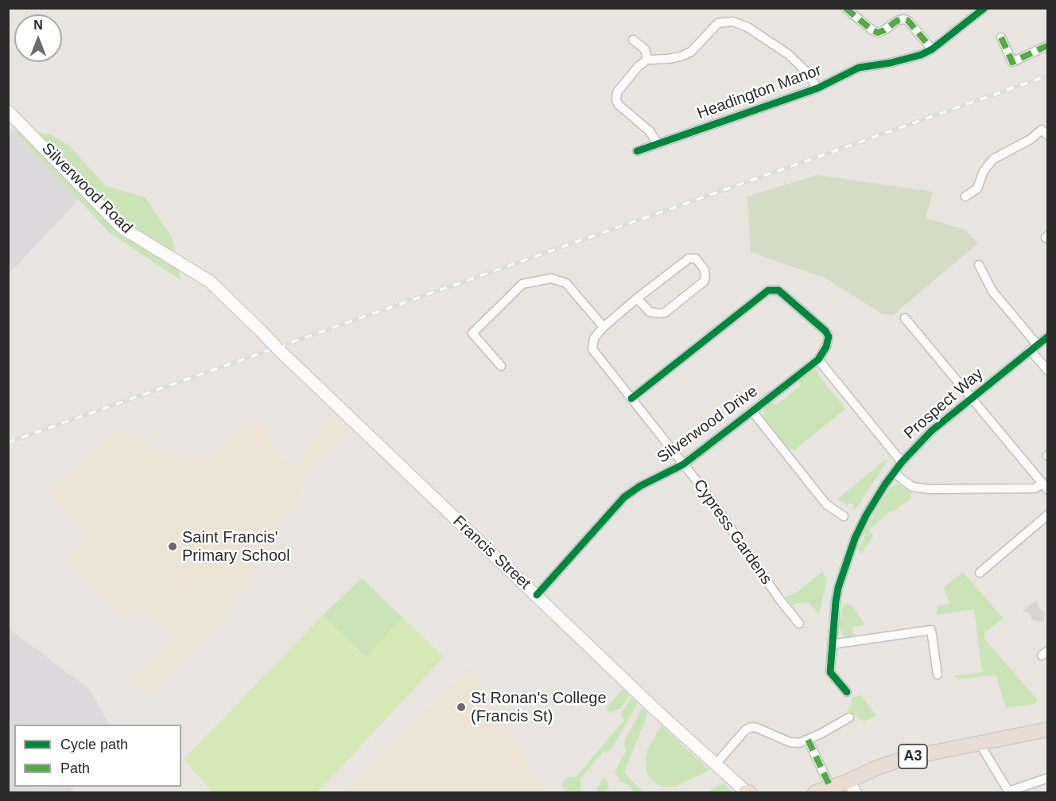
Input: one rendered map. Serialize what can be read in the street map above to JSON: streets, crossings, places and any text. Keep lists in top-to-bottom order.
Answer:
{
  "streets": {
    "highway": ["A3"],
    "main road": ["Silverwood Road", "Francis Street"],
    "street": [
      "Headington Manor",
      "Prospect Way",
      "Silverwood Drive",
      "Cypress Gardens"
    ]
  },
  "crossings": [
    ["Silverwood Road", "Francis Street"],
    ["Silverwood Drive", "Cypress Gardens"],
    ["Silverwood Drive", "Francis Street"]
  ],
  "places": ["Saint Francis' Primary School", "St Ronan's College (Francis St)"],
  "legend": ["Cycle path", "Path"],
  "north": "top"
}
